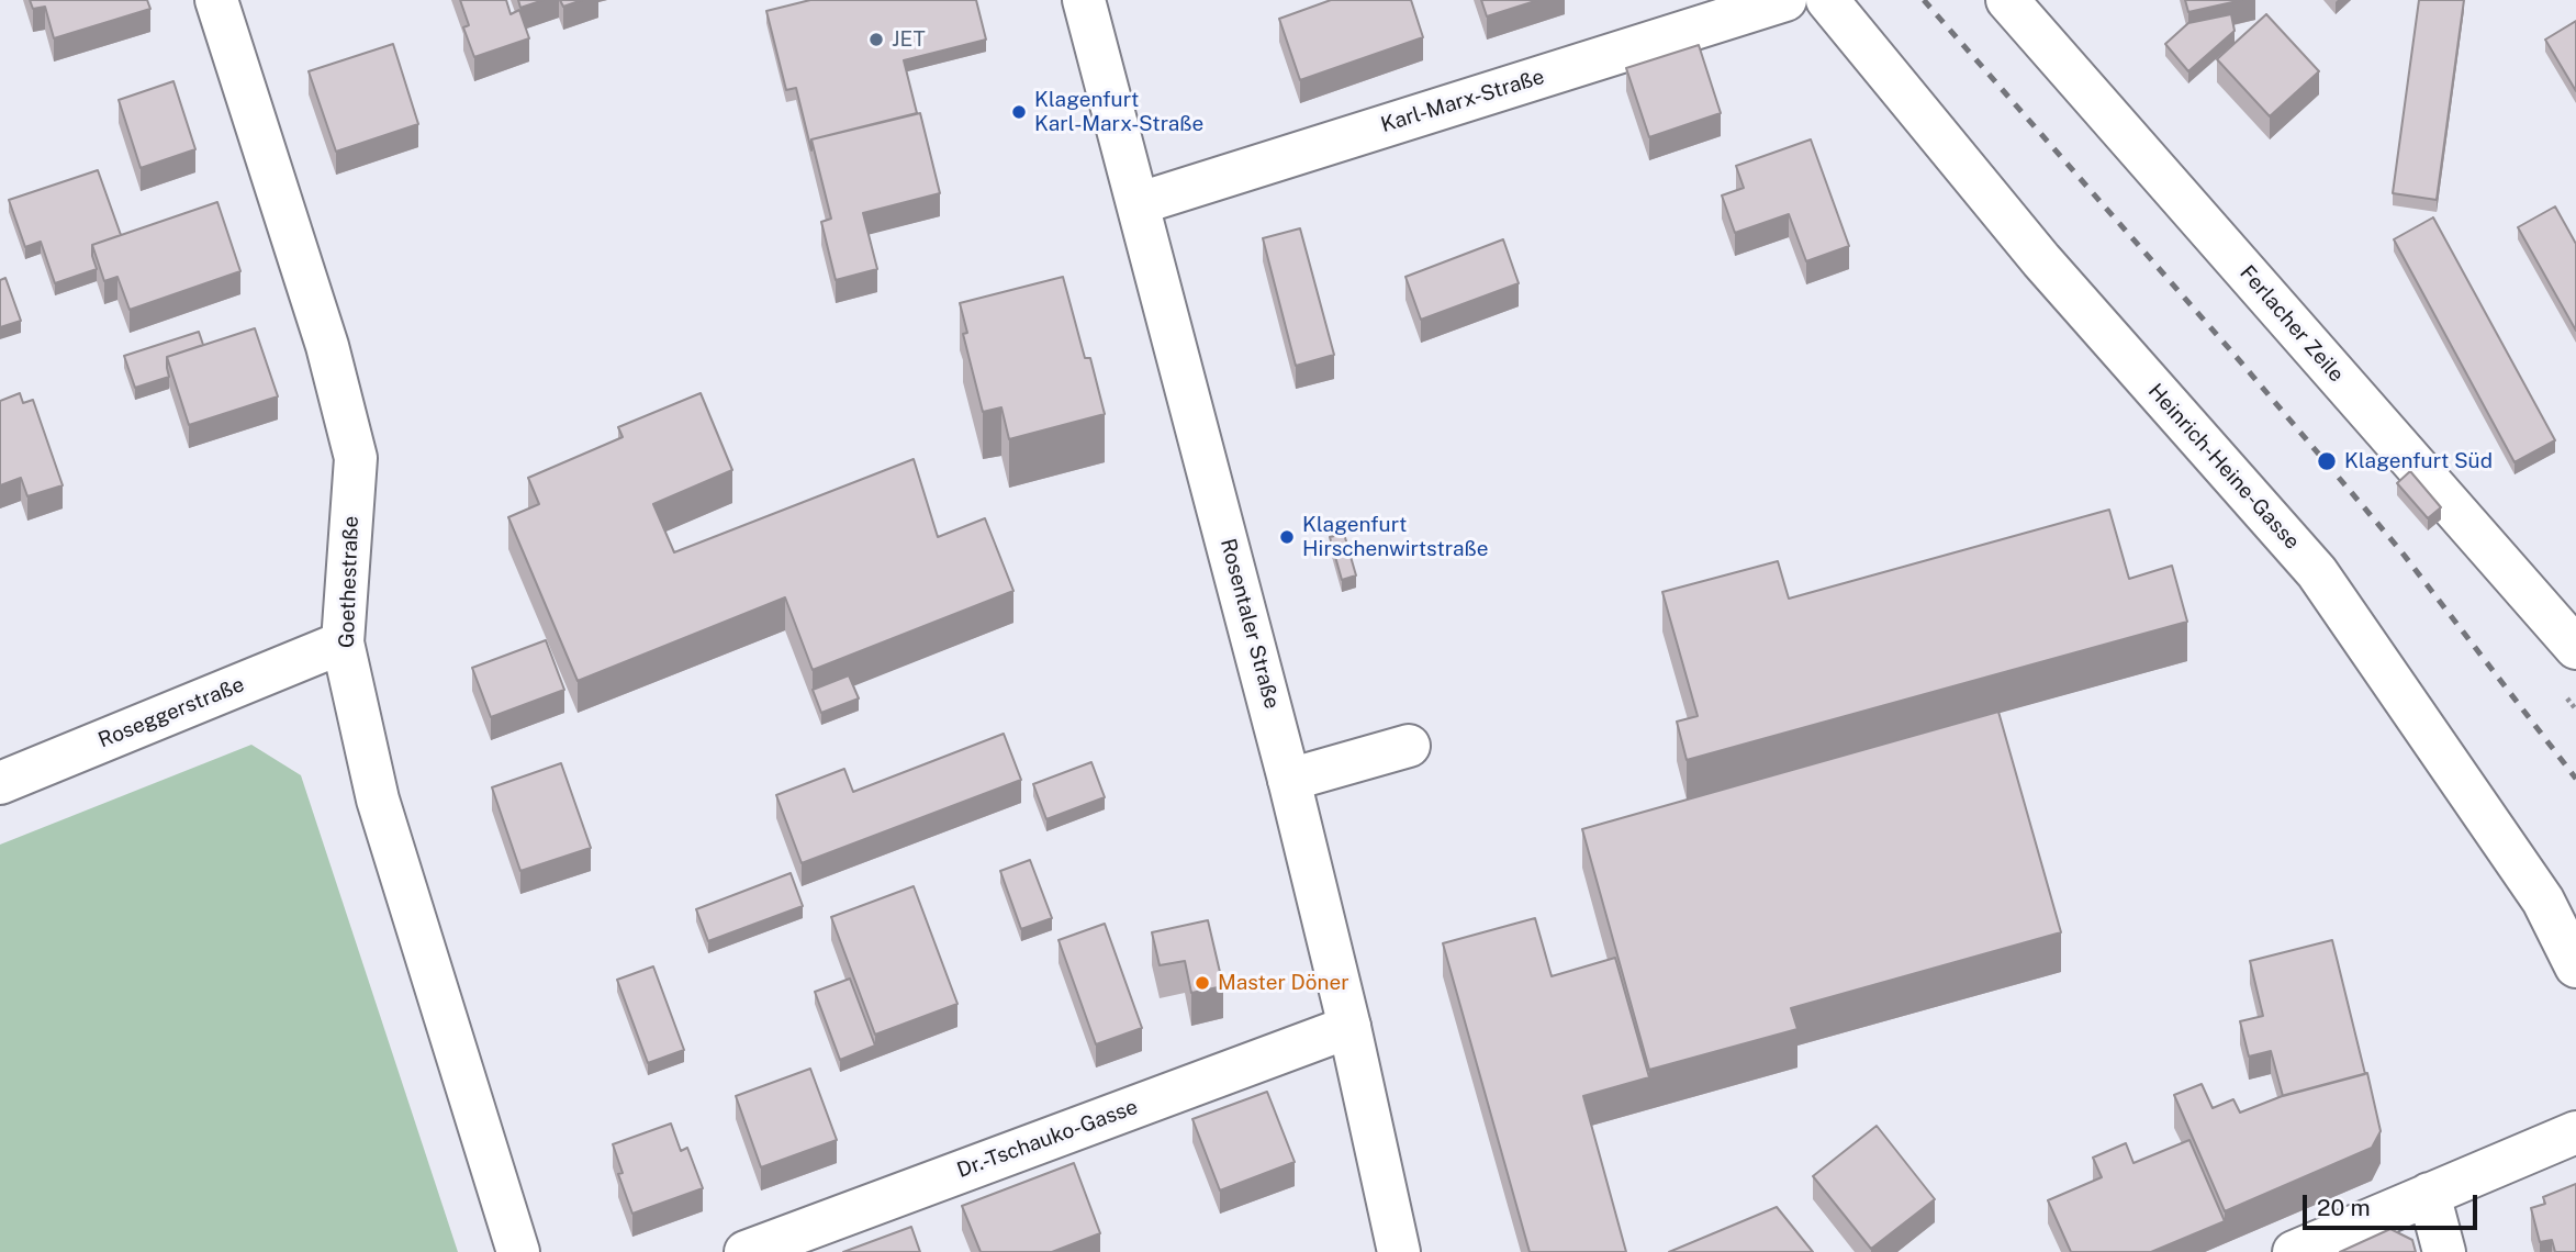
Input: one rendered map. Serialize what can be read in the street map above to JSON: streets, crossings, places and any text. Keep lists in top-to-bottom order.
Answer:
{
  "streets": {
    "street": [
      "Karl-Marx-Straße",
      "Ferlacher Zeile",
      "Heinrich-Heine-Gasse",
      "Goethestraße",
      "Rosentaler Straße",
      "Roseggerstraße",
      "Dr.-Tschauko-Gasse"
    ]
  },
  "crossings": [
    ["Karl-Marx-Straße", "Rosentaler Straße"],
    ["Goethestraße", "Roseggerstraße"],
    ["Rosentaler Straße", "Dr.-Tschauko-Gasse"]
  ],
  "places": [
    "JET",
    "Klagenfurt Karl-Marx-Straße",
    "Klagenfurt Süd",
    "Klagenfurt Hirschenwirtstraße",
    "Master Döner"
  ],
  "scale_bar": "20 m"
}
